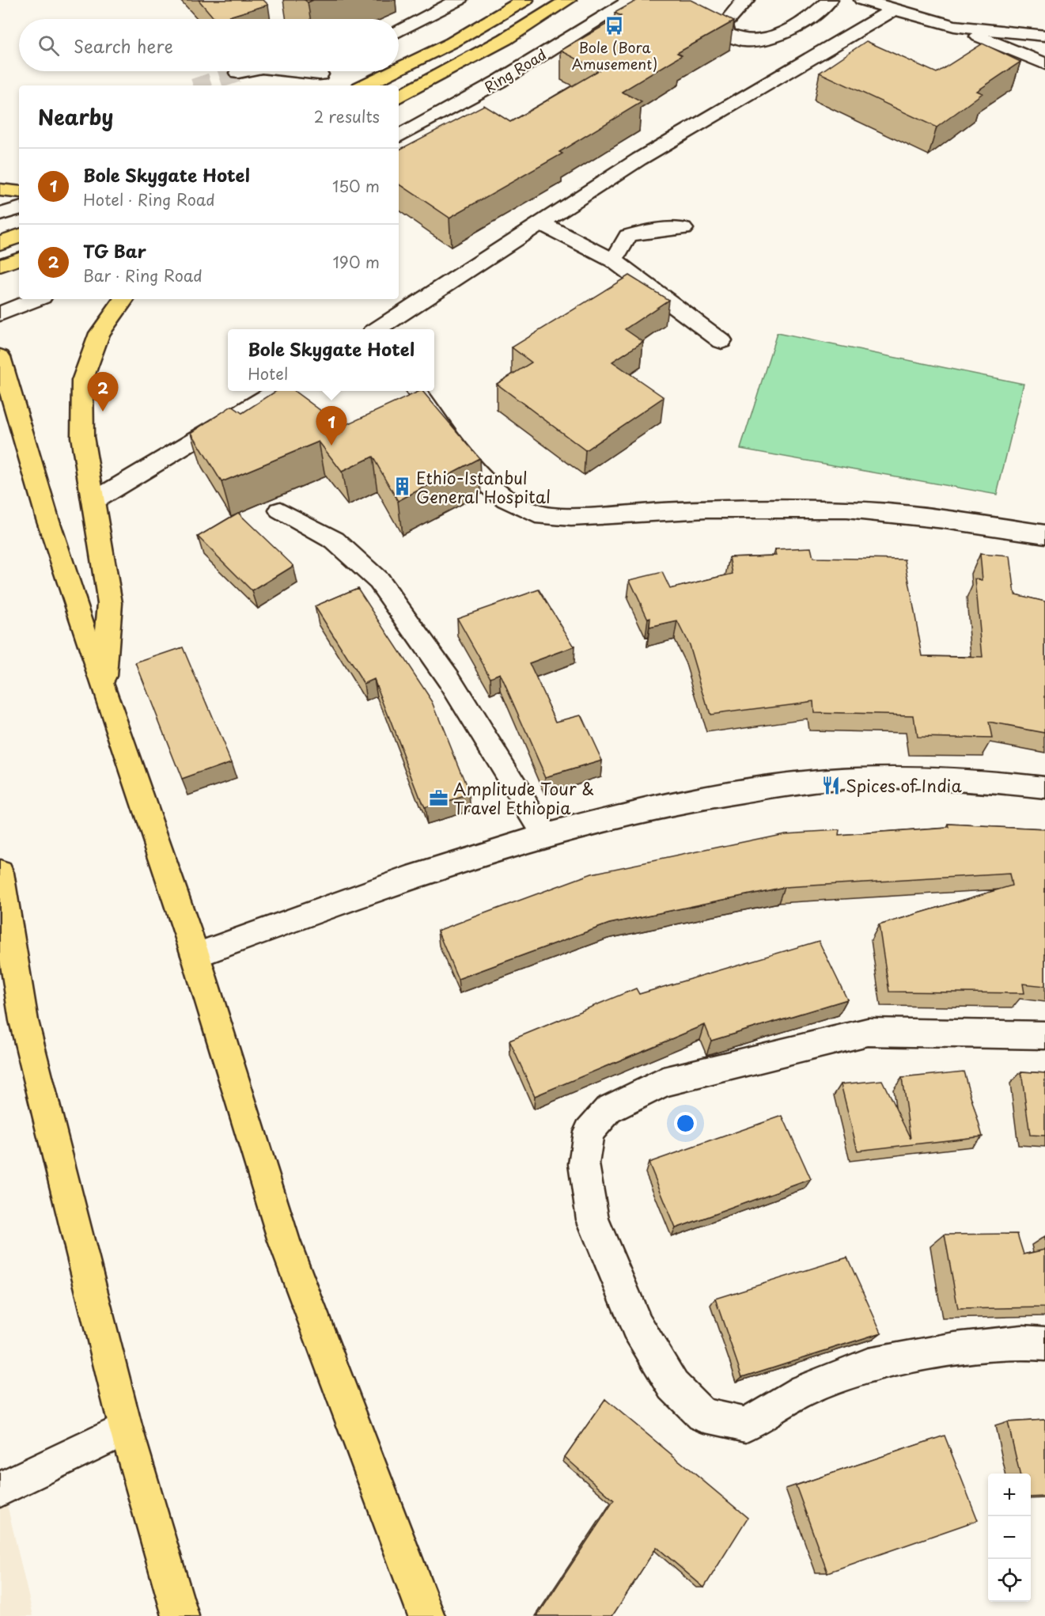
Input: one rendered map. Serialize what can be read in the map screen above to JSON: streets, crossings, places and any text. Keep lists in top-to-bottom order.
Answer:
{
  "streets": {
    "main road": ["Ring Road"]
  },
  "places": {
    "bus stop": ["Bole (Bora Amusement)"],
    "building": ["Ethio-Istanbul General Hospital"],
    "restaurant": ["Spices of India"],
    "office": ["Amplitude Tour & Travel Ethiopia"]
  },
  "page": {
    "search": "Search here",
    "heading": ["Nearby", "2 results"],
    "list": [
      {
        "mark": "1",
        "name": "Bole Skygate Hotel",
        "note": "Hotel · Ring Road",
        "value": "150 m"
      },
      {
        "mark": "2",
        "name": "TG Bar",
        "note": "Bar · Ring Road",
        "value": "190 m"
      }
    ],
    "popup": ["Bole Skygate Hotel", "Hotel"],
    "pins": ["2", "1"],
    "map_buttons": ["+", "−"]
  }
}
